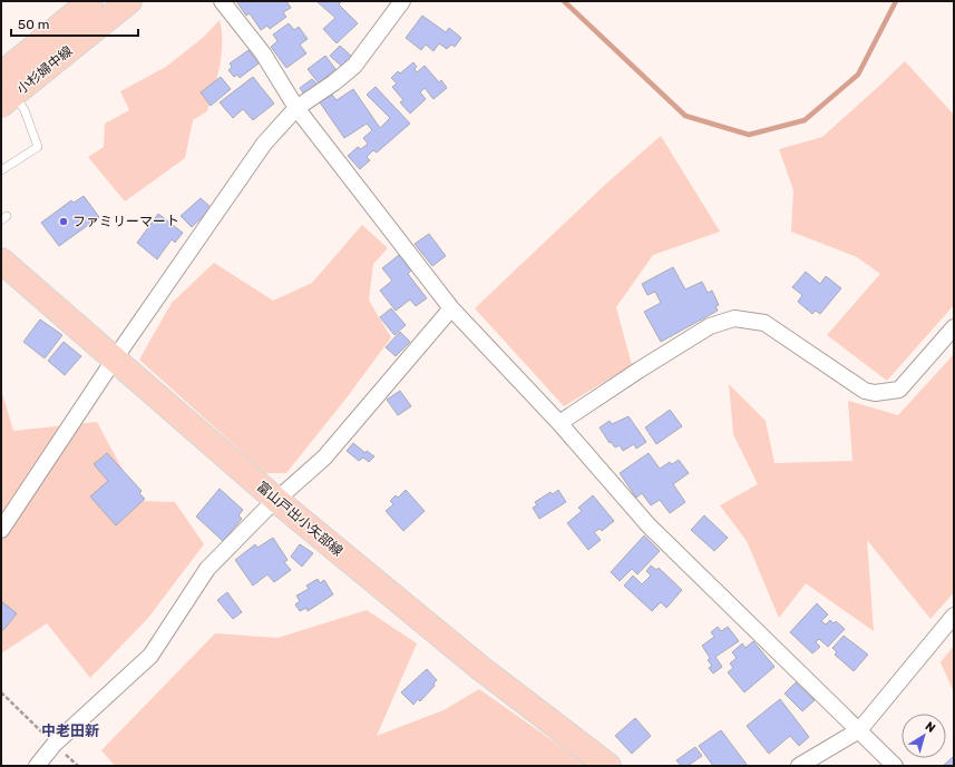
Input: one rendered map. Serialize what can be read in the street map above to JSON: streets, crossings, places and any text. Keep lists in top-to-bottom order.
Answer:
{
  "streets": {
    "main road": ["小杉婦中線", "富山戸出小矢部線"]
  },
  "districts": ["中老田新"],
  "places": ["ファミリーマート"],
  "scale_bar": "50 m",
  "north": "top right"
}
